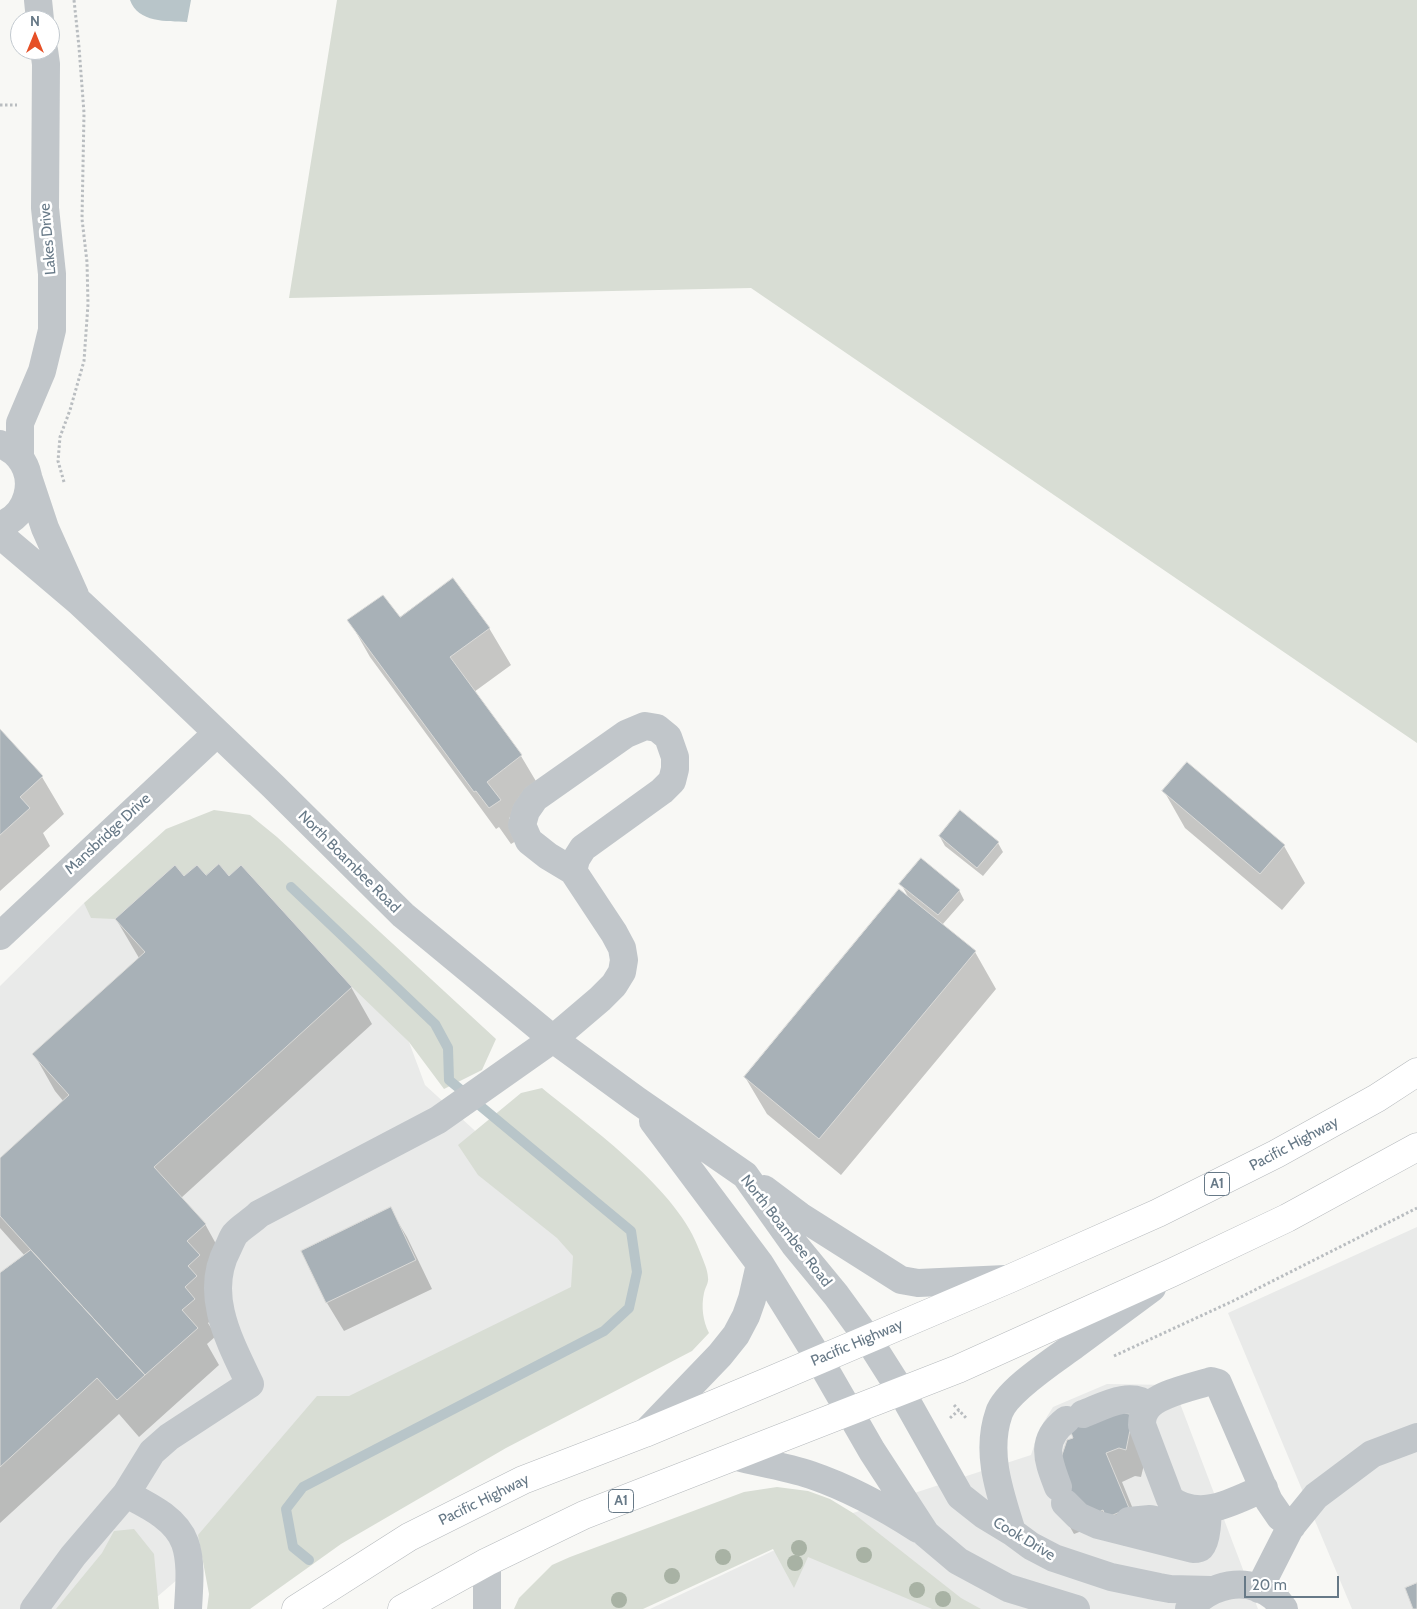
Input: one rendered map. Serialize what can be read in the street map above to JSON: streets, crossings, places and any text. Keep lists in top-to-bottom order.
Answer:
{
  "streets": {
    "highway": ["Pacific Highway", "A1"],
    "street": [
      "Lakes Drive",
      "Mansbridge Drive",
      "North Boambee Road",
      "Cook Drive"
    ]
  },
  "crossings": [
    ["Lakes Drive", "North Boambee Road"],
    ["Mansbridge Drive", "North Boambee Road"],
    ["North Boambee Road", "Pacific Highway"],
    ["North Boambee Road", "A1"],
    ["North Boambee Road", "Cook Drive"],
    ["A1", "Cook Drive"]
  ],
  "scale_bar": "20 m",
  "north": "top"
}
